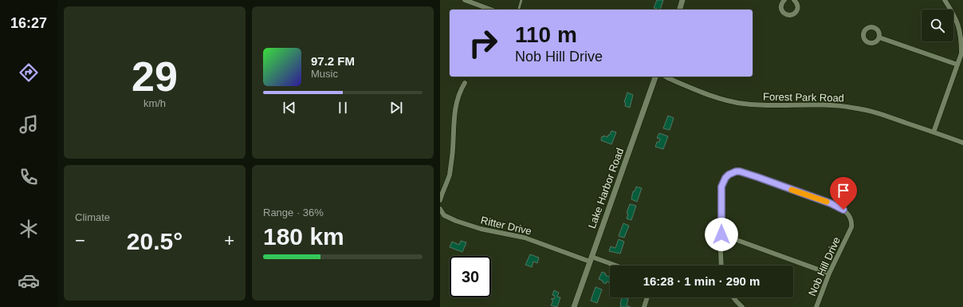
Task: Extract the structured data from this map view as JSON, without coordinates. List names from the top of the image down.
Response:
{
  "streets": {
    "street": [
      "Forest Park Road",
      "Lake Harbor Road",
      "Ritter Drive",
      "Nob Hill Drive"
    ]
  },
  "crossings": [
    ["Lake Harbor Road", "Ritter Drive"]
  ],
  "page": {
    "tabs": "16:27",
    "tile": [
      ["29", "km/h"],
      "Climate",
      ["Range · 36%", "180 km"]
    ],
    "turn": ["110 m", "Nob Hill Drive"],
    "song": ["97.2 FM", "Music"],
    "heat": ["−", "20.5°", "+"],
    "limit": "30",
    "trip": "16:28 · 1 min · 290 m"
  }
}
